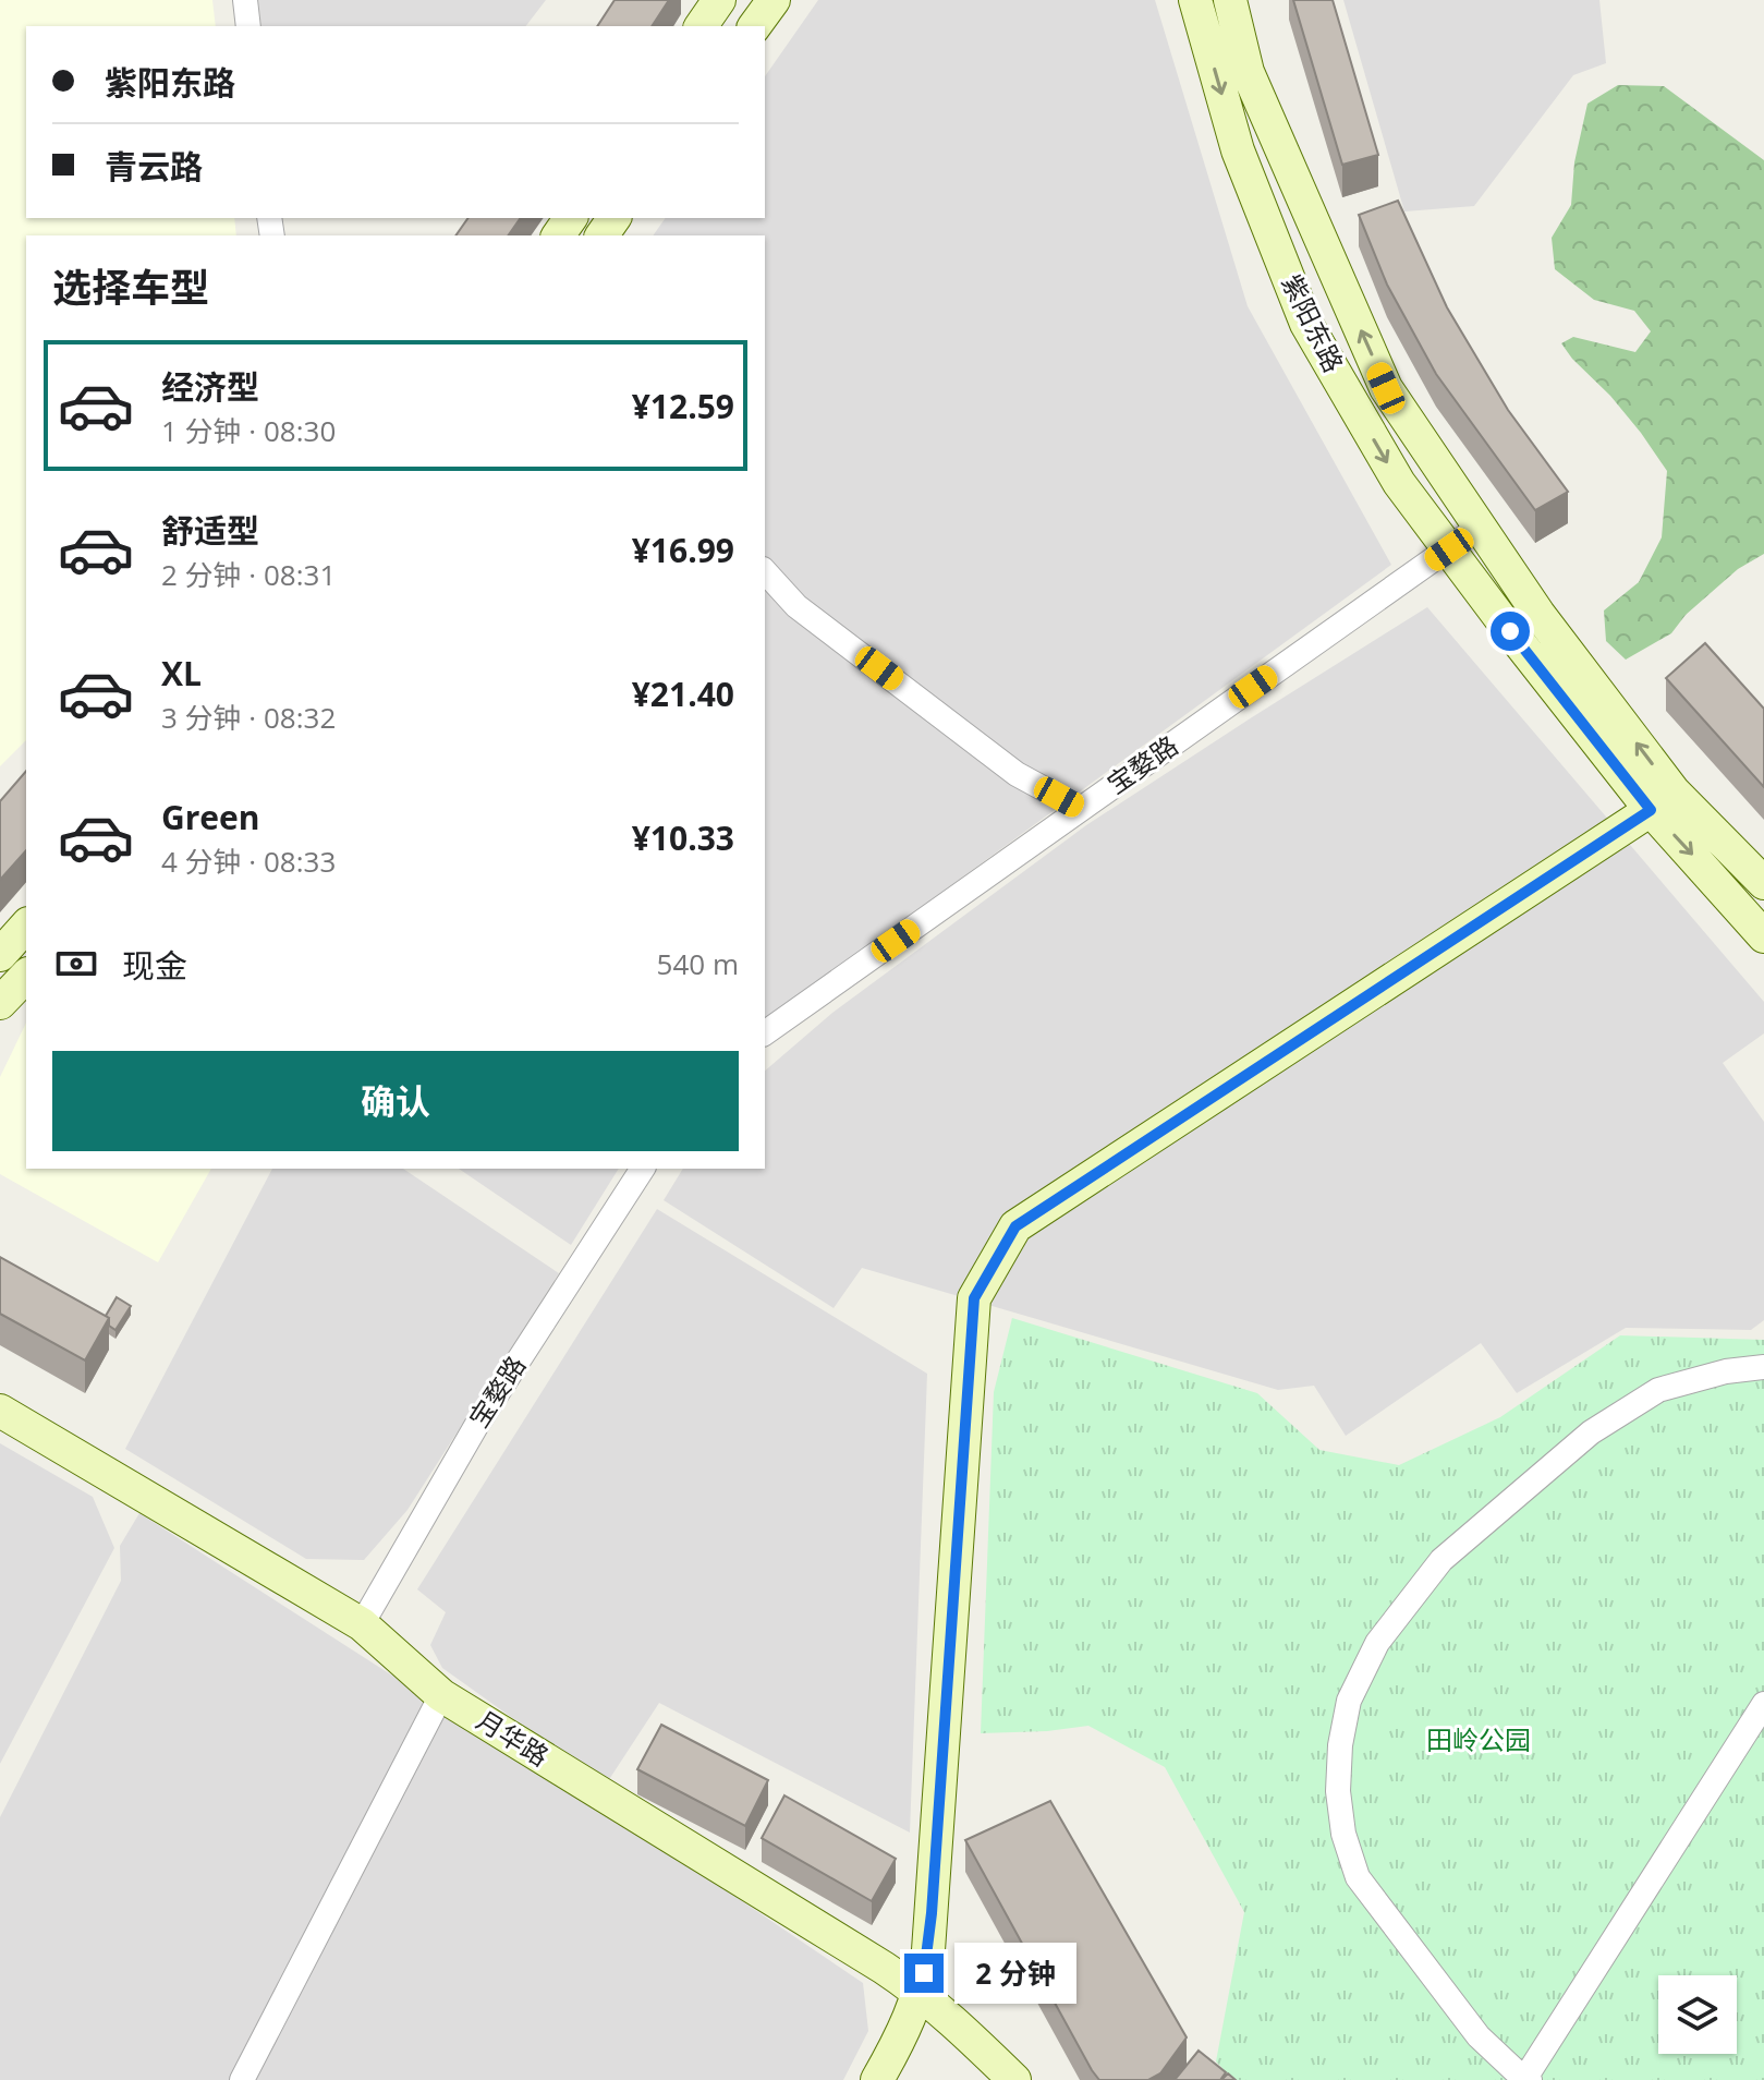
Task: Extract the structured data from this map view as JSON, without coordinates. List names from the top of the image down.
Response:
{
  "streets": {
    "street": ["紫阳东路", "宝婺路", "月华路"]
  },
  "crossings": [
    ["紫阳东路", "宝婺路"],
    ["宝婺路", "月华路"]
  ],
  "parks": ["田岭公园"],
  "page": {
    "banner": ["紫阳东路", "青云路"],
    "heading": "选择车型",
    "list": [
      {
        "name": "经济型",
        "note": "1 分钟 · 08:30",
        "value": "¥12.59"
      },
      {
        "name": "舒适型",
        "note": "2 分钟 · 08:31",
        "value": "¥16.99"
      },
      {
        "name": "XL",
        "note": "3 分钟 · 08:32",
        "value": "¥21.40"
      },
      {
        "name": "Green",
        "note": "4 分钟 · 08:33",
        "value": "¥10.33"
      }
    ],
    "pay": ["现金", "540 m"],
    "buttons": "确认",
    "bubble": "2 分钟"
  }
}
